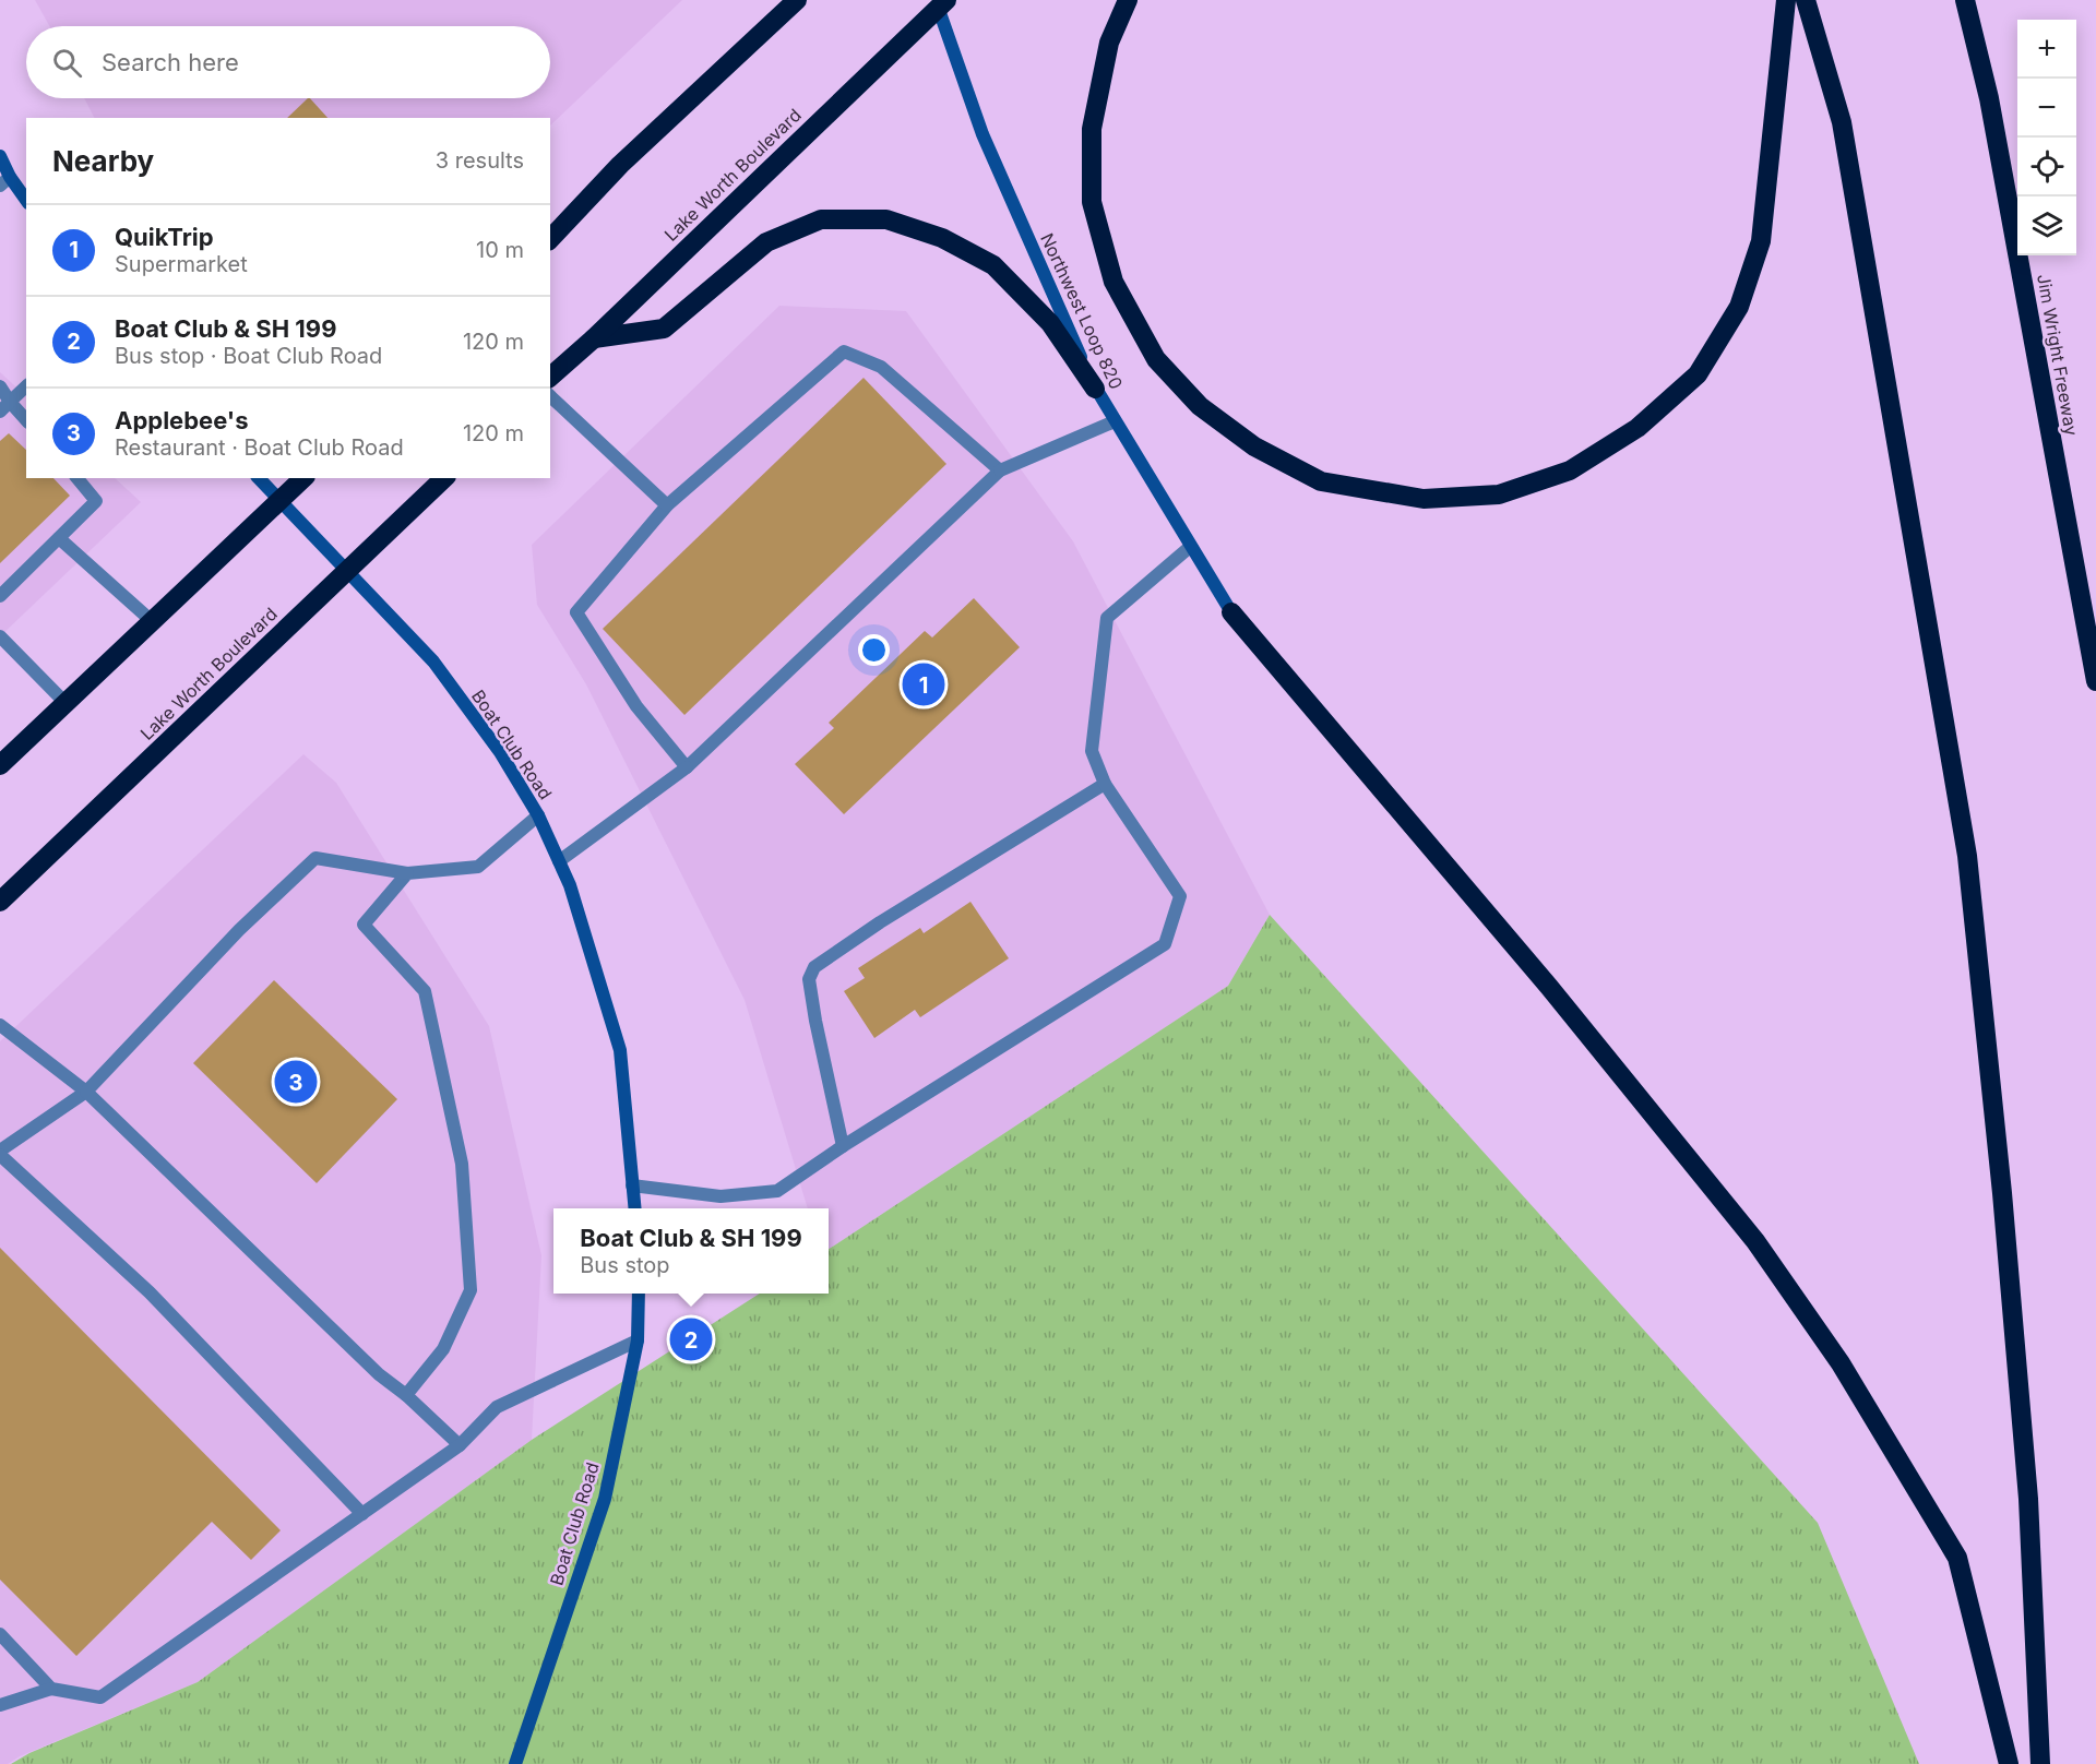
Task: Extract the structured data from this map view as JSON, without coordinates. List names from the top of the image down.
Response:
{
  "streets": {
    "highway": ["Lake Worth Boulevard", "Jim Wright Freeway"],
    "main road": ["Northwest Loop 820", "Boat Club Road"]
  },
  "crossings": [
    ["Lake Worth Boulevard", "Northwest Loop 820"],
    ["Lake Worth Boulevard", "Boat Club Road"]
  ],
  "page": {
    "map_buttons": ["+", "−"],
    "search": "Search here",
    "heading": ["Nearby", "3 results"],
    "list": [
      {
        "mark": "1",
        "name": "QuikTrip",
        "note": "Supermarket",
        "value": "10 m"
      },
      {
        "mark": "2",
        "name": "Boat Club & SH 199",
        "note": "Bus stop · Boat Club Road",
        "value": "120 m"
      },
      {
        "mark": "3",
        "name": "Applebee's",
        "note": "Restaurant · Boat Club Road",
        "value": "120 m"
      }
    ],
    "pins": ["1", "3", "2"],
    "popup": ["Boat Club & SH 199", "Bus stop"]
  }
}
